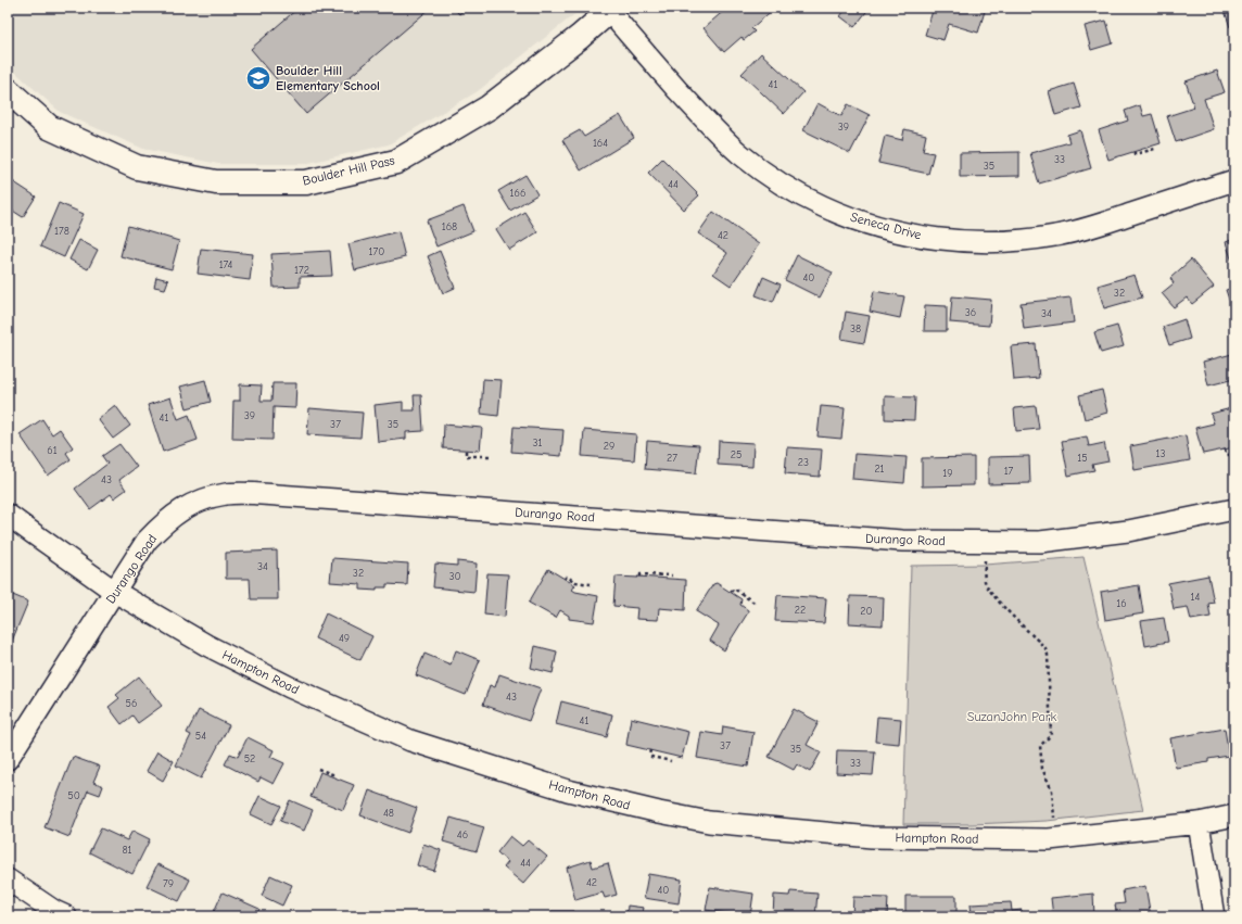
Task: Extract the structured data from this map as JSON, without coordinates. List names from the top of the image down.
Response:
{
  "streets": {
    "street": [
      "Boulder Hill Pass",
      "Seneca Drive",
      "Durango Road",
      "Hampton Road"
    ]
  },
  "crossings": [
    ["Boulder Hill Pass", "Seneca Drive"],
    ["Durango Road", "Hampton Road"]
  ],
  "parks": ["SuzanJohn Park"],
  "places": {
    "school or university": ["Boulder Hill Elementary School"]
  },
  "house_numbers": [
    "41",
    "39",
    "164",
    "33",
    "35",
    "44",
    "166",
    "168",
    "178",
    "42",
    "170",
    "174",
    "172",
    "40",
    "32",
    "36",
    "34",
    "38",
    "39",
    "41",
    "37",
    "35",
    "31",
    "29",
    "61",
    "13",
    "25",
    "27",
    "15",
    "23",
    "21",
    "17",
    "19",
    "43",
    "34",
    "32",
    "30",
    "14",
    "16",
    "22",
    "20",
    "49",
    "43",
    "56",
    "41",
    "54",
    "37",
    "35",
    "52",
    "33",
    "50",
    "48",
    "46",
    "81",
    "44",
    "42",
    "79",
    "40"
  ]
}
